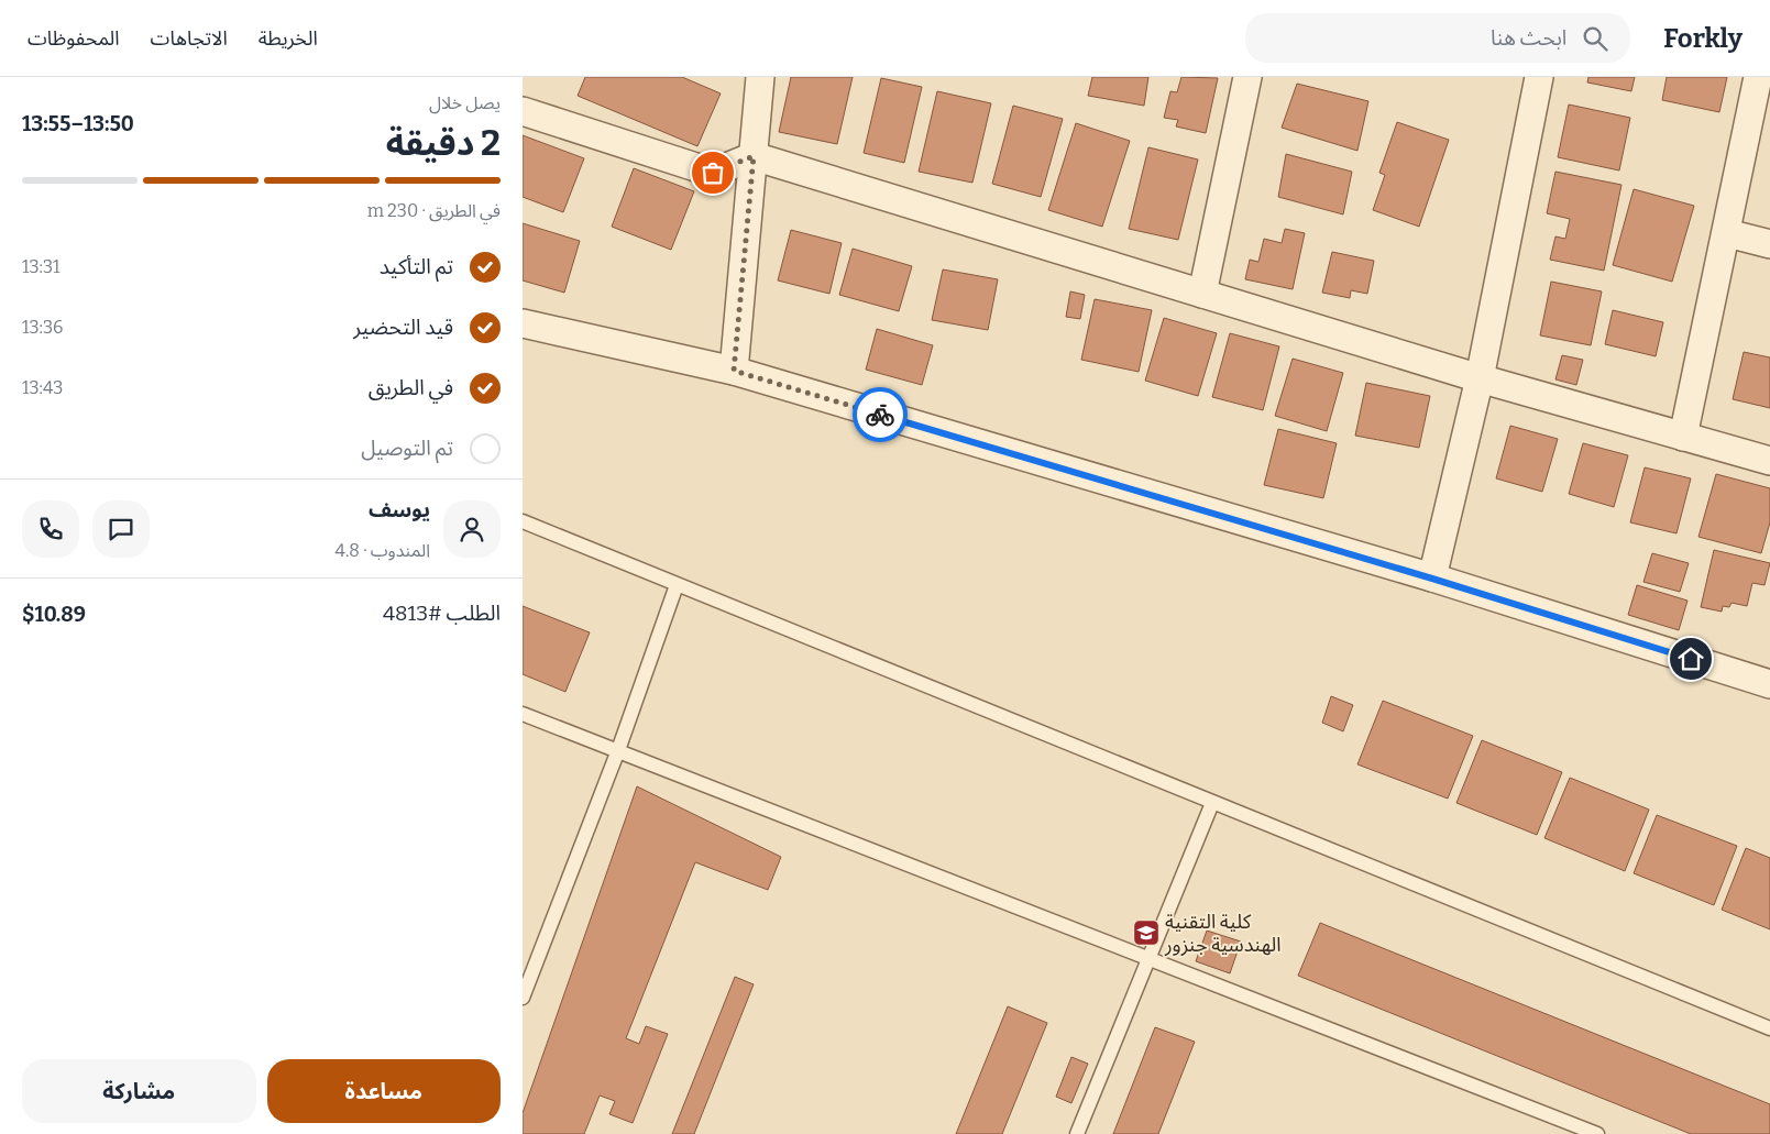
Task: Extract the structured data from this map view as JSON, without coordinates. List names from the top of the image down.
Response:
{
  "places": {
    "school or university": ["كلية التقنية الهندسية جنزور"]
  },
  "page": {
    "header": "Forkly",
    "search": "ابحث هنا",
    "nav": ["الخريطة", "الاتجاهات", "المحفوظات"],
    "heading": ["2 دقيقة", "يصل خلال", "13:50–13:55"],
    "panel": [
      "يوسف",
      "المندوب · 4.8",
      "الطلب #4813",
      "$10.89"
    ],
    "bar": "في الطريق · 230 m",
    "list": [
      ["تم التأكيد", "13:31"],
      ["قيد التحضير", "13:36"],
      ["في الطريق", "13:43"],
      "تم التوصيل"
    ],
    "buttons": ["مساعدة", "مشاركة"]
  }
}
